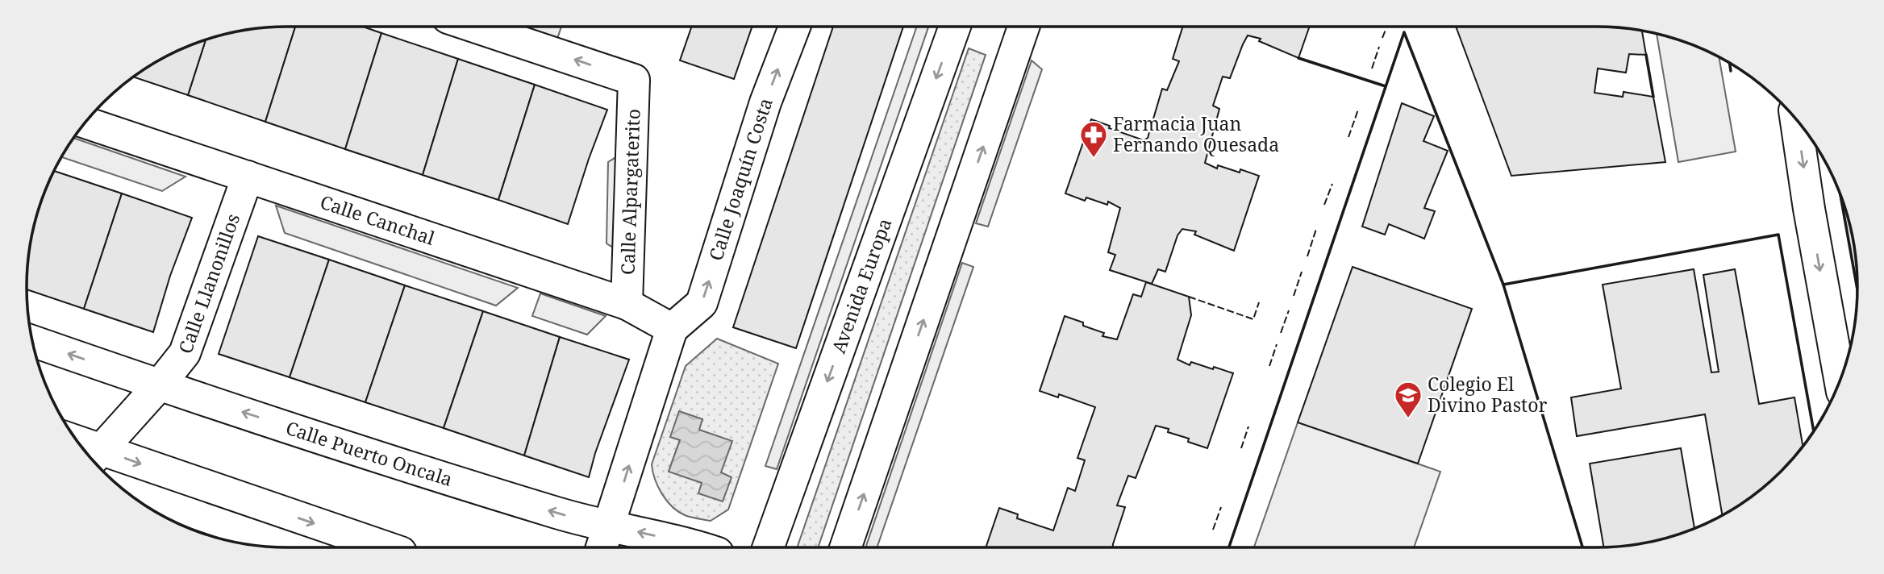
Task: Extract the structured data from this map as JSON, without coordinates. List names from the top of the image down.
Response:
{
  "streets": {
    "street": [
      "Calle Joaquín Costa",
      "Calle Alpargaterito",
      "Calle Canchal",
      "Calle Llanonillos",
      "Avenida Europa",
      "Calle Puerto Oncala"
    ]
  },
  "crossings": [
    ["Calle Joaquín Costa", "Calle Canchal"],
    ["Calle Alpargaterito", "Calle Canchal"],
    ["Calle Canchal", "Calle Llanonillos"],
    ["Calle Llanonillos", "Calle Puerto Oncala"]
  ],
  "one_way": ["Calle Alpargaterito"],
  "places": {
    "pharmacy": ["Farmacia Juan Fernando Quesada"],
    "school or university": ["Colegio El Divino Pastor"]
  }
}
